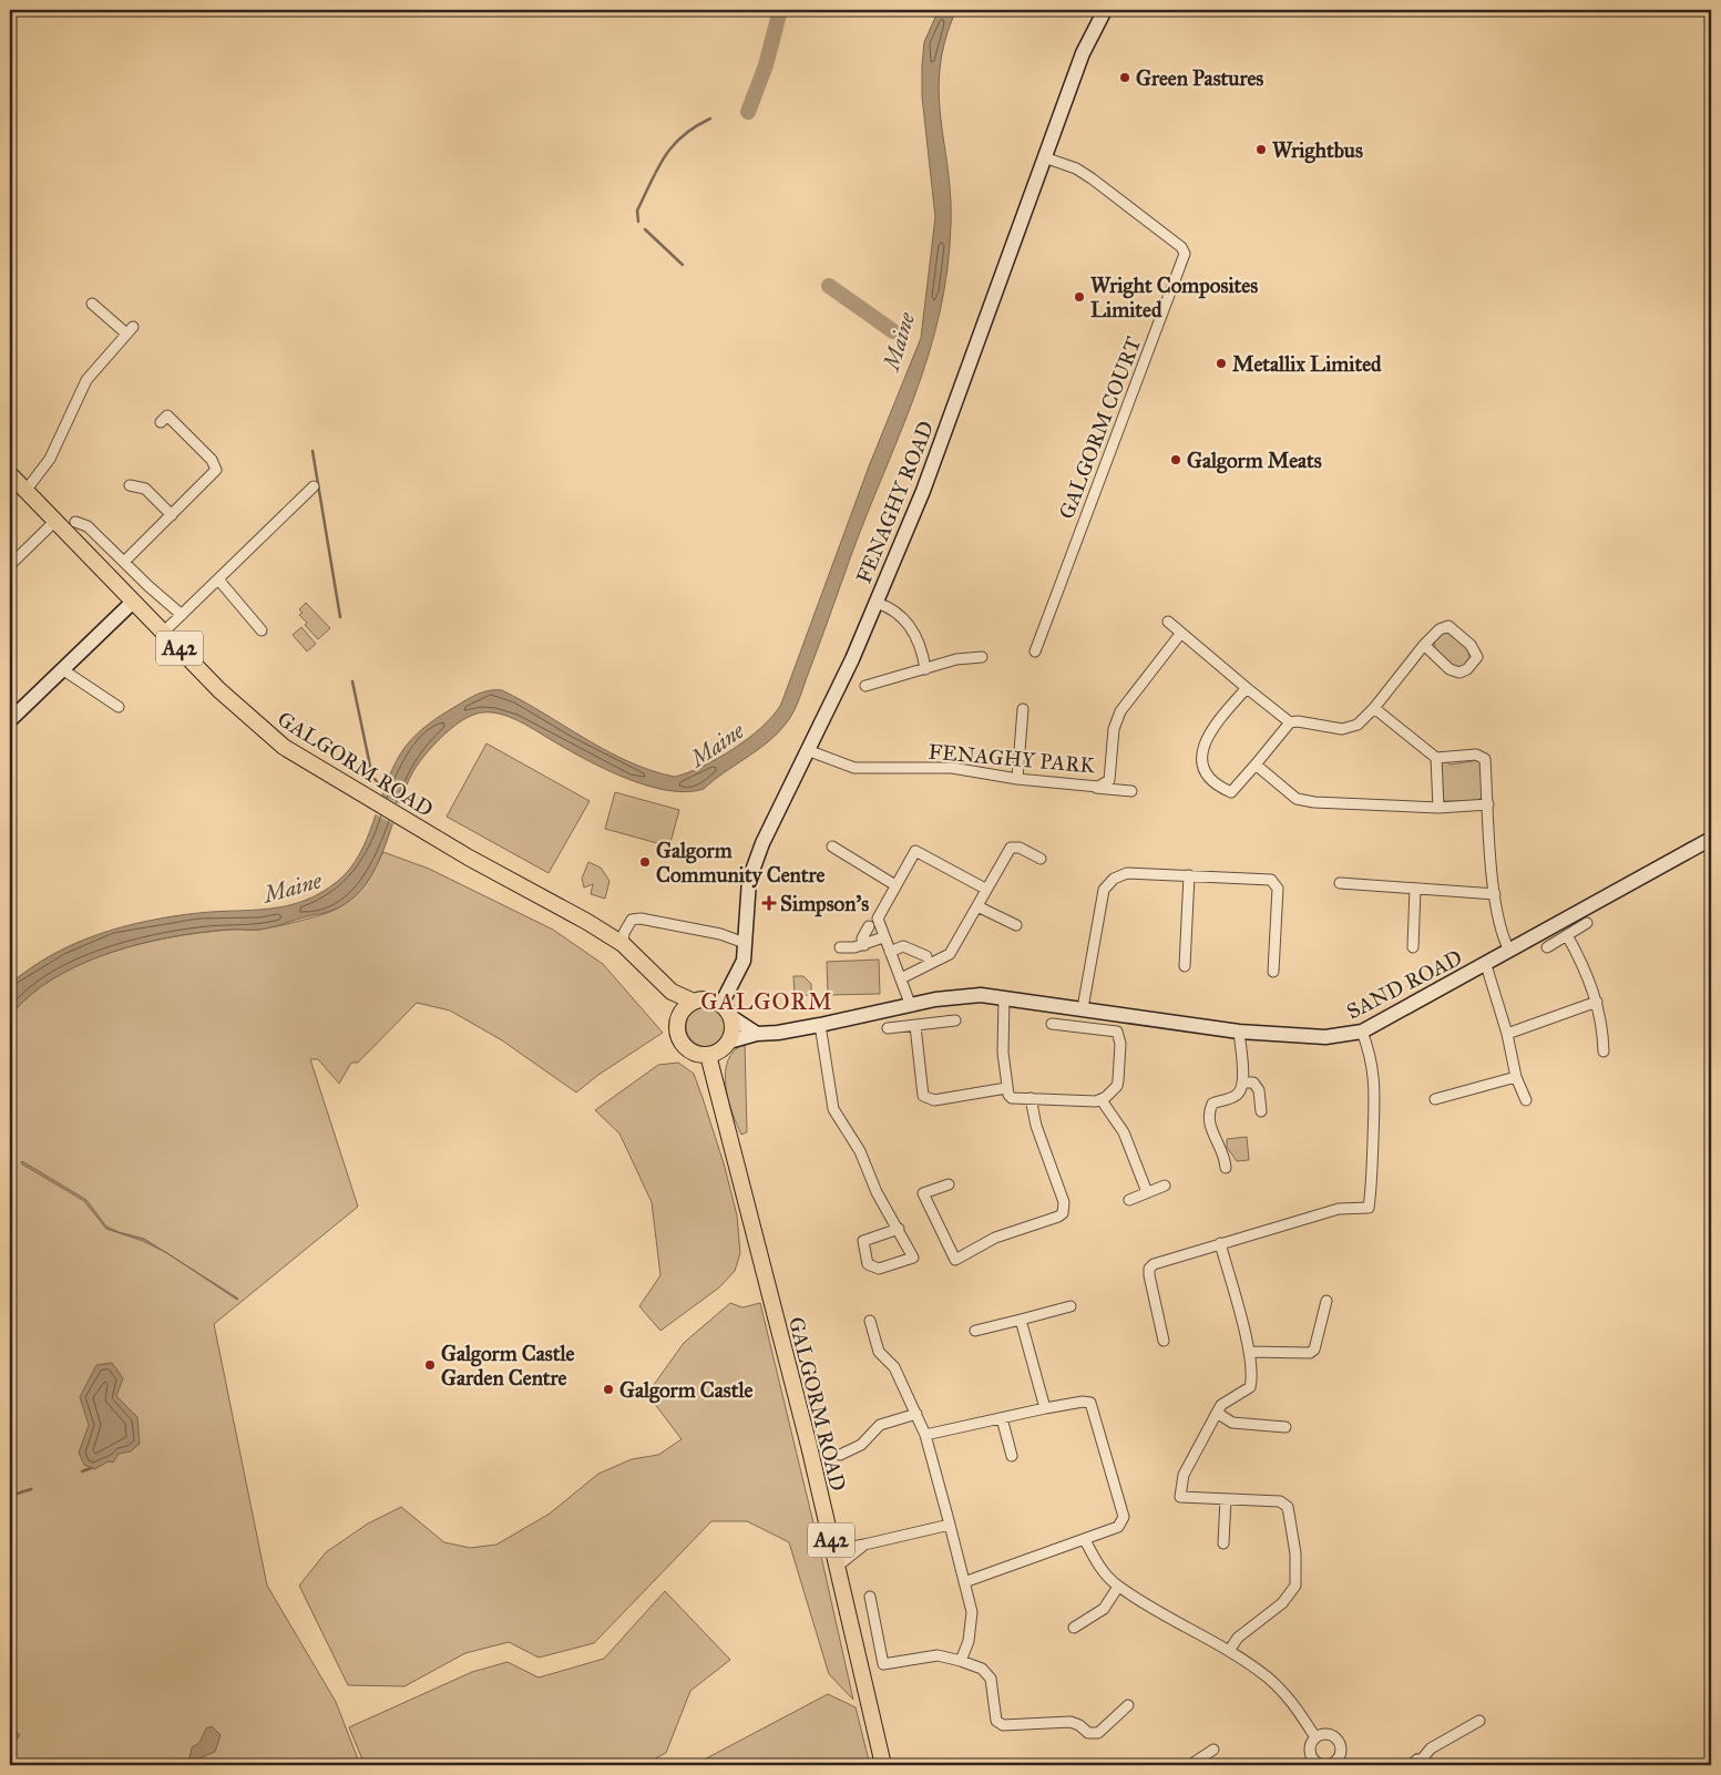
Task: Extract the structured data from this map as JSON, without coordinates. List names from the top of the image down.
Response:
{
  "streets": {
    "main road": ["A42", "GALGORM ROAD"],
    "street": [
      "GALGORM COURT",
      "FENAGHY ROAD",
      "FENAGHY PARK",
      "SAND ROAD"
    ]
  },
  "crossings": [
    ["GALGORM COURT", "FENAGHY ROAD"],
    ["FENAGHY ROAD", "A42"],
    ["FENAGHY ROAD", "FENAGHY PARK"],
    ["FENAGHY ROAD", "GALGORM ROAD"],
    ["FENAGHY ROAD", "SAND ROAD"],
    ["A42", "GALGORM ROAD"],
    ["A42", "SAND ROAD"],
    ["GALGORM ROAD", "SAND ROAD"]
  ],
  "districts": ["GALGORM"],
  "water": ["Maine"],
  "places": {
    "other": [
      "Green Pastures",
      "Wrightbus",
      "Wright Composites Limited",
      "Metallix Limited",
      "Galgorm Meats",
      "Galgorm Community Centre",
      "Galgorm Castle Garden Centre",
      "Galgorm Castle"
    ],
    "health": ["Simpson's"]
  }
}
